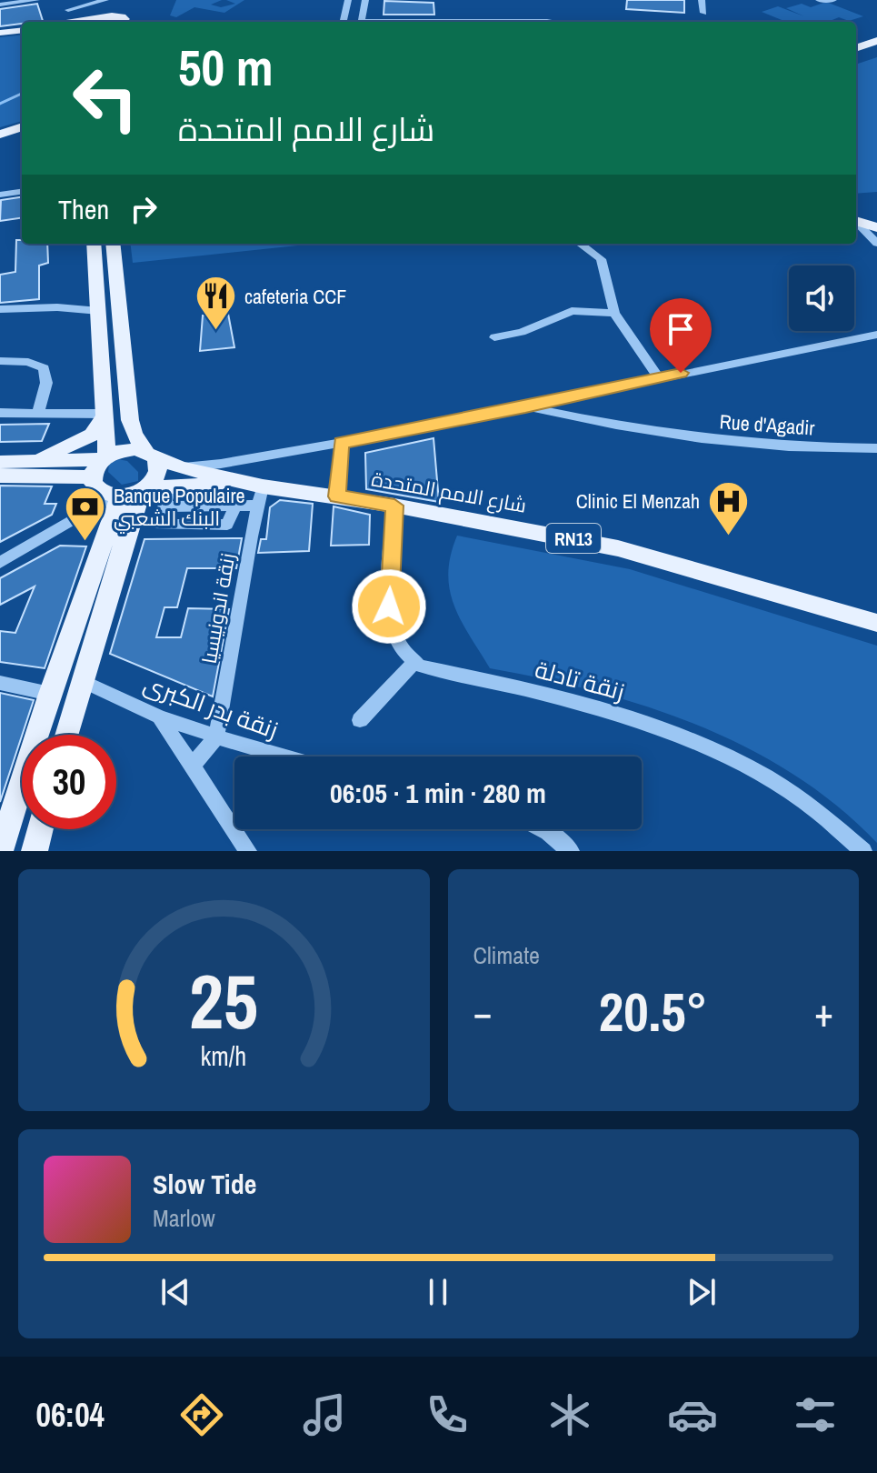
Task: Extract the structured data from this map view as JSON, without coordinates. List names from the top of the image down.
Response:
{
  "streets": {
    "main road": ["شارع الامم المتحدة", "RN13"],
    "street": [
      "Rue d'Agadir",
      "زنقة اندونيسيا",
      "زنقة تادلة",
      "زنقة بدر الكبرى"
    ]
  },
  "crossings": [
    ["شارع الامم المتحدة", "RN13"],
    ["شارع الامم المتحدة", "زنقة اندونيسيا"],
    ["RN13", "زنقة اندونيسيا"],
    ["زنقة اندونيسيا", "زنقة بدر الكبرى"]
  ],
  "places": {
    "restaurant": ["cafeteria CCF"],
    "hospital": ["Clinic El Menzah"],
    "bank": ["Banque Populaire البنك الشعبي"]
  },
  "page": {
    "turn": ["50 m", "شارع الامم المتحدة"],
    "then": "Then",
    "limit": "30",
    "trip": "06:05 · 1 min · 280 m",
    "tile": "Climate",
    "heat": ["−", "20.5°", "+"],
    "song": ["Slow Tide", "Marlow"],
    "tabs": "06:04",
    "gauge": ["25", "km/h"]
  }
}
